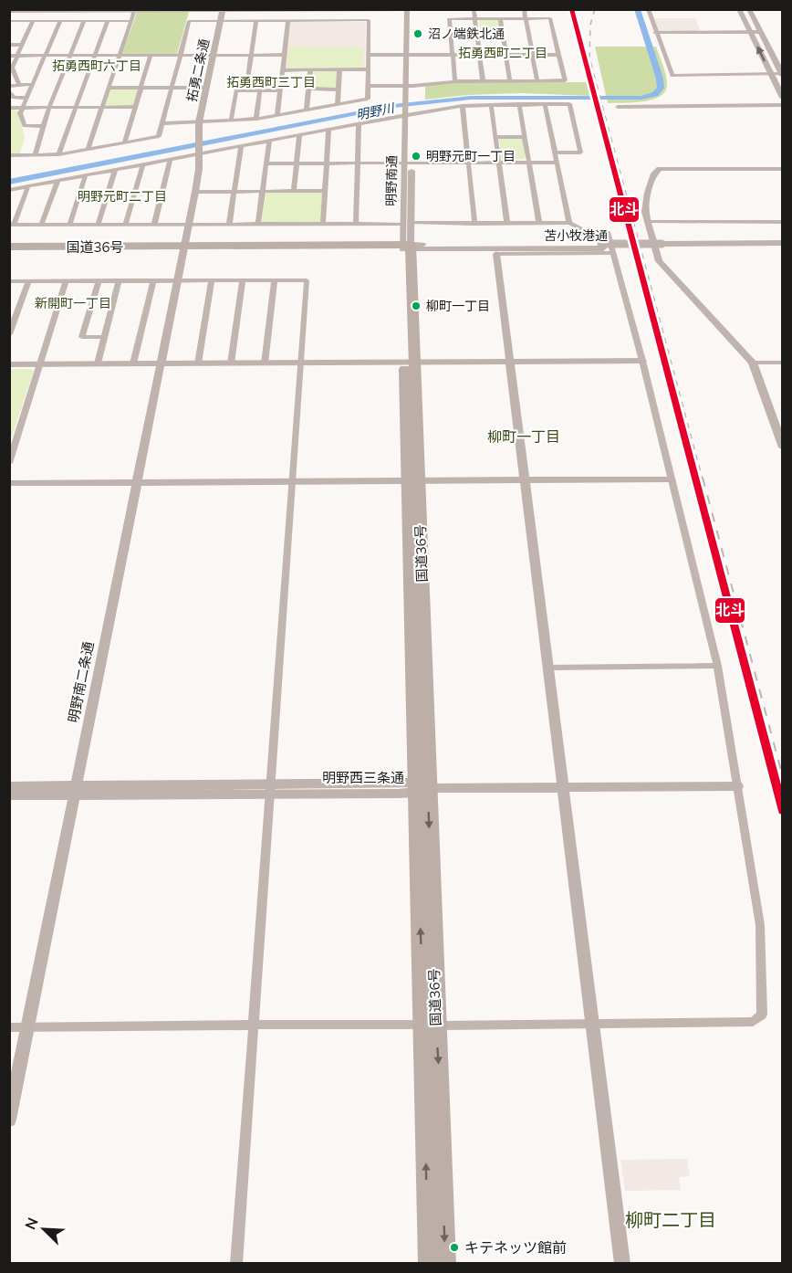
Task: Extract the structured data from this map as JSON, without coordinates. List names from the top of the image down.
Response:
{
  "streets": {
    "highway": ["国道36号"],
    "street": [
      "拓勇二条通",
      "明野南通",
      "苫小牧港通",
      "明野南二条通",
      "明野西三条通"
    ]
  },
  "crossings": [
    ["明野南通", "苫小牧港通"],
    ["明野南通", "国道36号"],
    ["苫小牧港通", "国道36号"],
    ["国道36号", "明野南二条通"],
    ["国道36号", "明野西三条通"],
    ["明野南二条通", "明野西三条通"]
  ],
  "districts": [
    "拓勇西町二丁目",
    "拓勇西町六丁目",
    "拓勇西町三丁目",
    "明野元町二丁目",
    "新開町一丁目",
    "柳町一丁目",
    "柳町二丁目"
  ],
  "water": ["明野川"],
  "places": [
    "沼ノ端鉄北通",
    "明野元町一丁目",
    "柳町一丁目",
    "キテネッツ館前"
  ],
  "lines": ["transit line 北斗"],
  "north": "top left"
}
